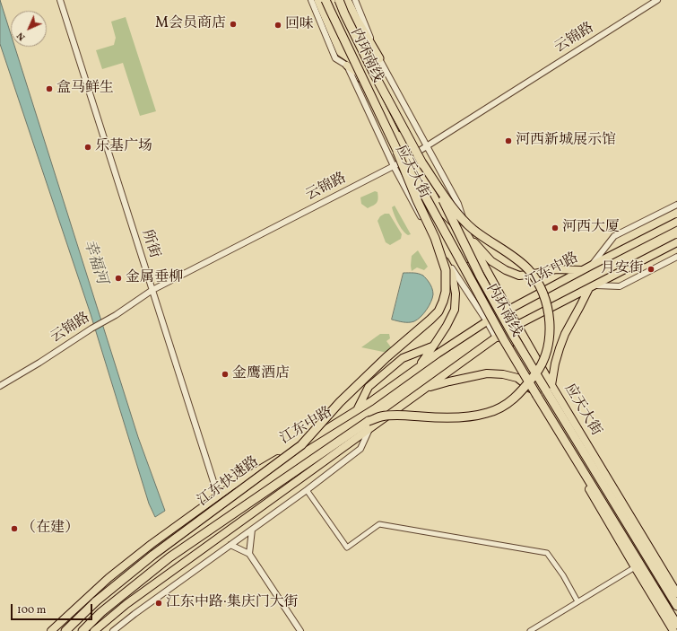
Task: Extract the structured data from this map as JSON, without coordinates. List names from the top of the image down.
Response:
{
  "streets": {
    "highway": ["内环南线", "江东快速路"],
    "main road": ["应天大街", "江东中路"],
    "street": ["云锦路", "所街"]
  },
  "crossings": [
    ["云锦路", "应天大街"],
    ["云锦路", "所街"],
    ["内环南线", "江东快速路"],
    ["应天大街", "江东中路"],
    ["所街", "江东中路"]
  ],
  "water": ["幸福河"],
  "places": [
    "M会员商店",
    "回味",
    "盒马鲜生",
    "河西新城展示馆",
    "乐基广场",
    "河西大厦",
    "月安街",
    "金属垂柳",
    "金鹰酒店",
    "（在建）",
    "江东中路·集庆门大街"
  ],
  "scale_bar": "100 m",
  "north": "bottom left"
}
